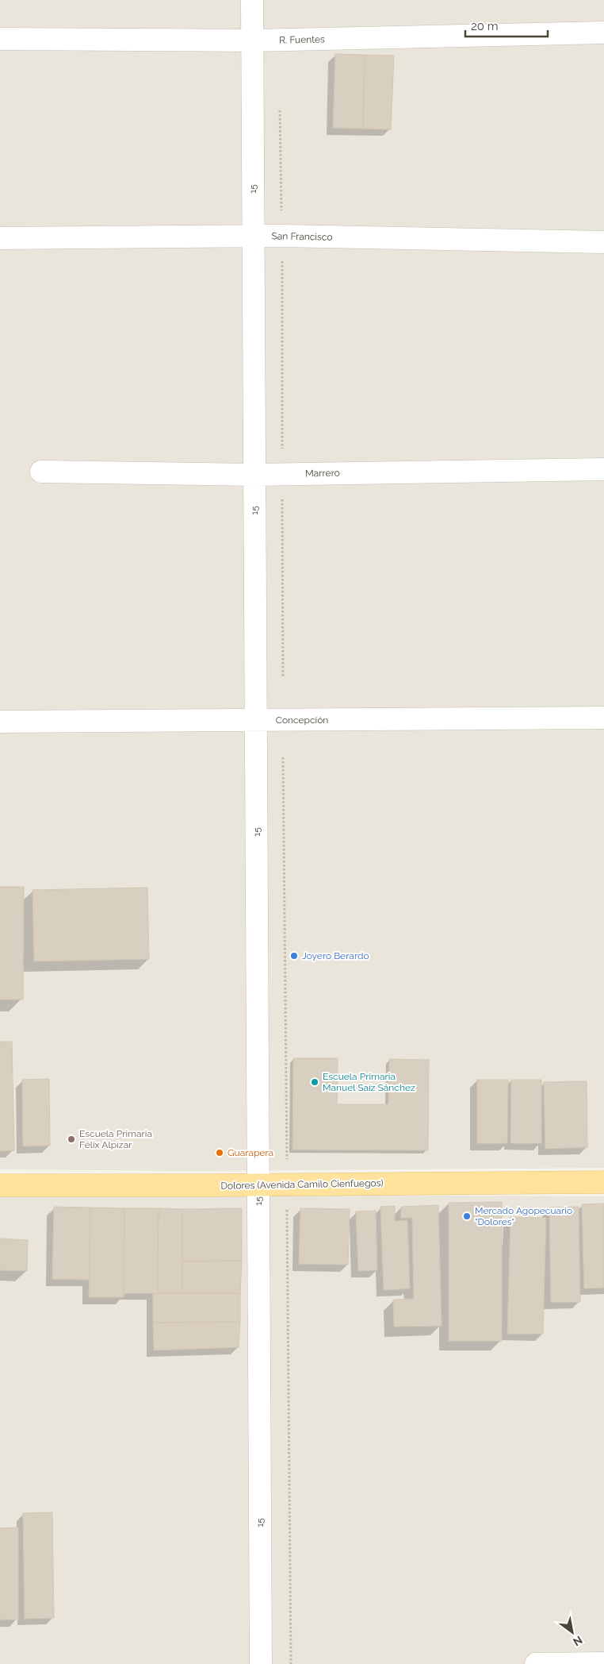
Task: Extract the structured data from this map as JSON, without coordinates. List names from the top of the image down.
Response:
{
  "streets": {
    "main road": ["Dolores (Avenida Camilo Cienfuegos)"],
    "street": [
      "R. Fuentes",
      "15",
      "San Francisco",
      "Marrero",
      "Concepción"
    ]
  },
  "crossings": [
    ["R. Fuentes", "15"],
    ["15", "San Francisco"],
    ["15", "Marrero"],
    ["15", "Concepción"],
    ["15", "Dolores (Avenida Camilo Cienfuegos)"]
  ],
  "places": [
    "Joyero Berardo",
    "Escuela Primaria Manuel Saíz Sánchez",
    "Escuela Primaria Félix Alpízar",
    "Guarapera",
    "Mercado Agopecuario \"Dolores\""
  ],
  "scale_bar": "20 m",
  "north": "bottom right"
}
